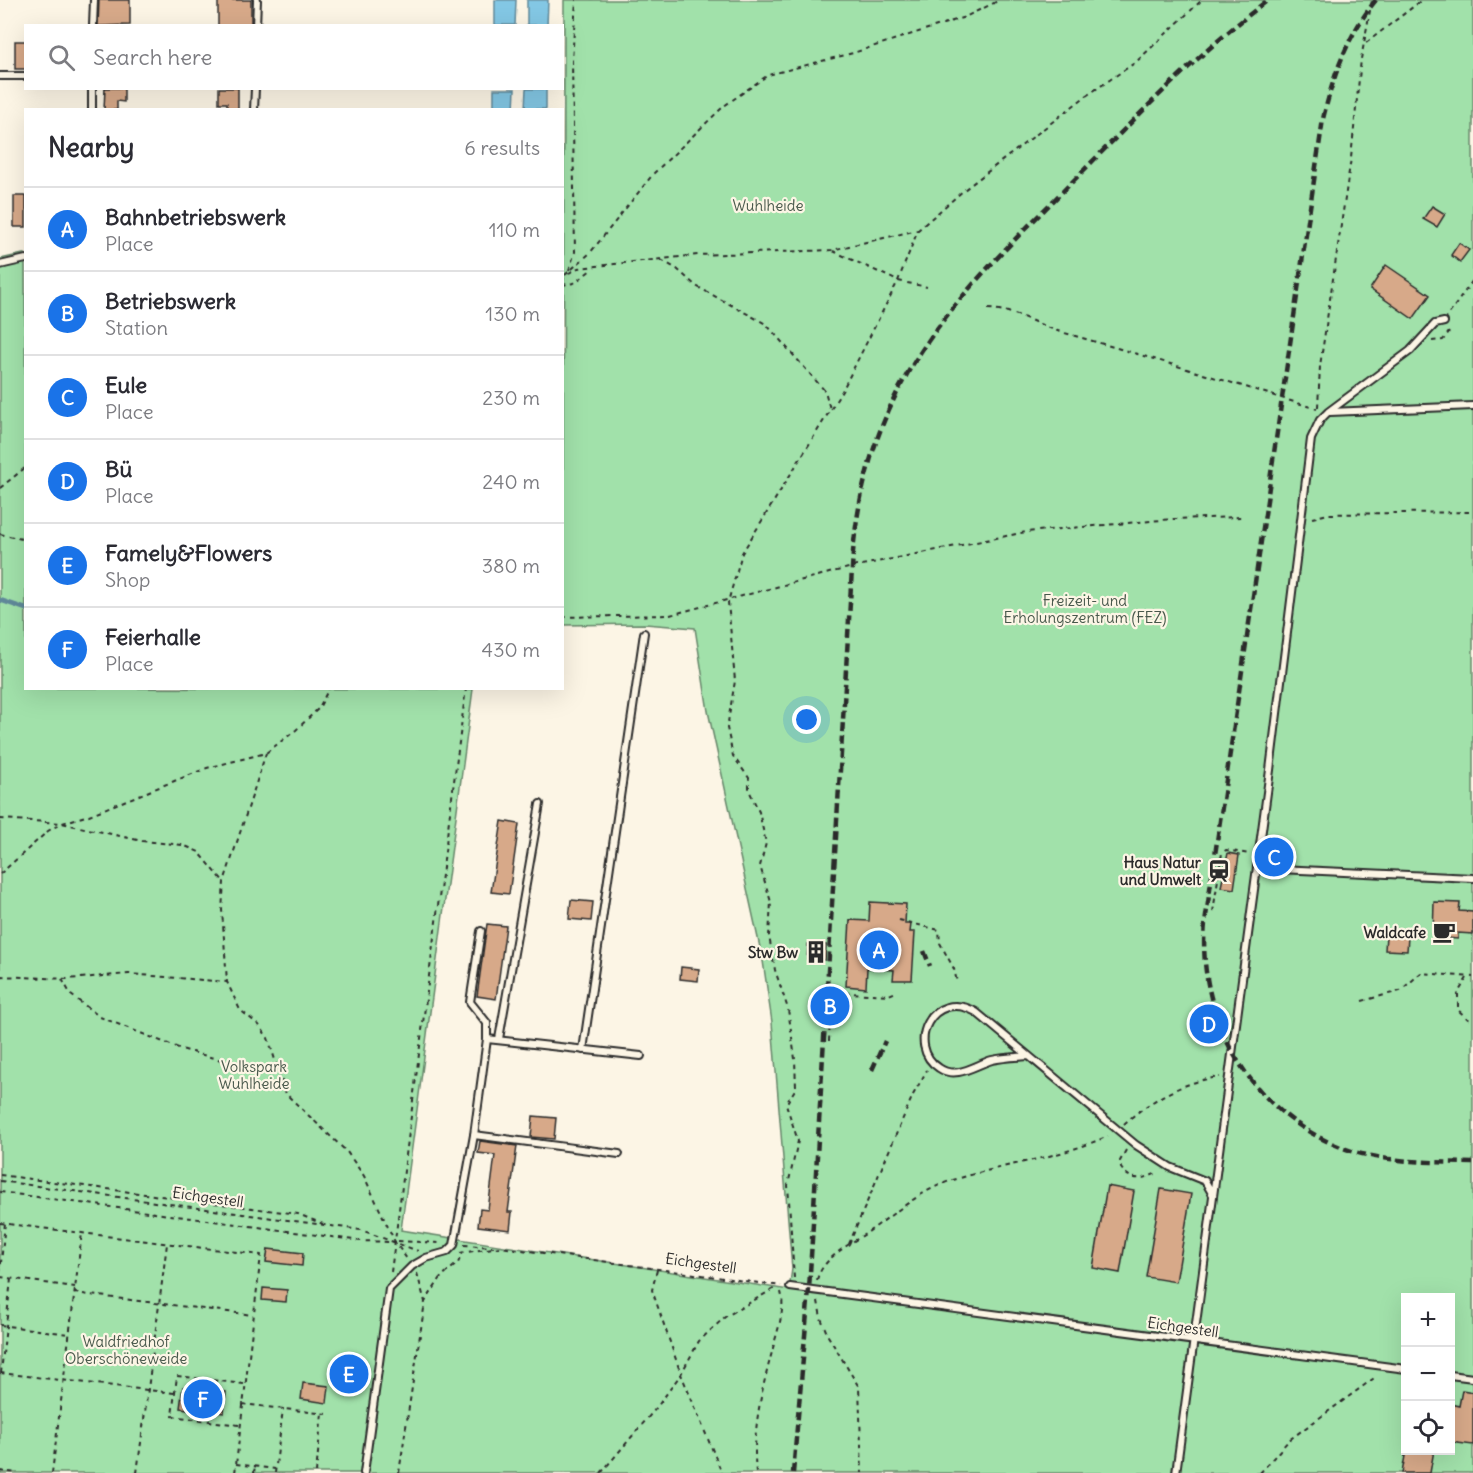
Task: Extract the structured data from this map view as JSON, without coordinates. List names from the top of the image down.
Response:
{
  "streets": {
    "lane": ["Eichgestell"]
  },
  "parks": [
    "Wuhlheide",
    "Freizeit- und Erholungszentrum (FEZ)",
    "Volkspark Wuhlheide",
    "Waldfriedhof Oberschöneweide"
  ],
  "places": {
    "station": ["Haus Natur und Umwelt"],
    "cafe": ["Waldcafe"],
    "building": ["Stw Bw"]
  },
  "page": {
    "search": "Search here",
    "heading": ["Nearby", "6 results"],
    "list": [
      {
        "mark": "A",
        "name": "Bahnbetriebswerk",
        "note": "Place",
        "value": "110 m"
      },
      {
        "mark": "B",
        "name": "Betriebswerk",
        "note": "Station",
        "value": "130 m"
      },
      {
        "mark": "C",
        "name": "Eule",
        "note": "Place",
        "value": "230 m"
      },
      {
        "mark": "D",
        "name": "Bü",
        "note": "Place",
        "value": "240 m"
      },
      {
        "mark": "E",
        "name": "Famely&Flowers",
        "note": "Shop",
        "value": "380 m"
      },
      {
        "mark": "F",
        "name": "Feierhalle",
        "note": "Place",
        "value": "430 m"
      }
    ],
    "pins": [
      "C",
      "A",
      "B",
      "D",
      "E",
      "F"
    ],
    "map_buttons": ["+", "−"]
  }
}
